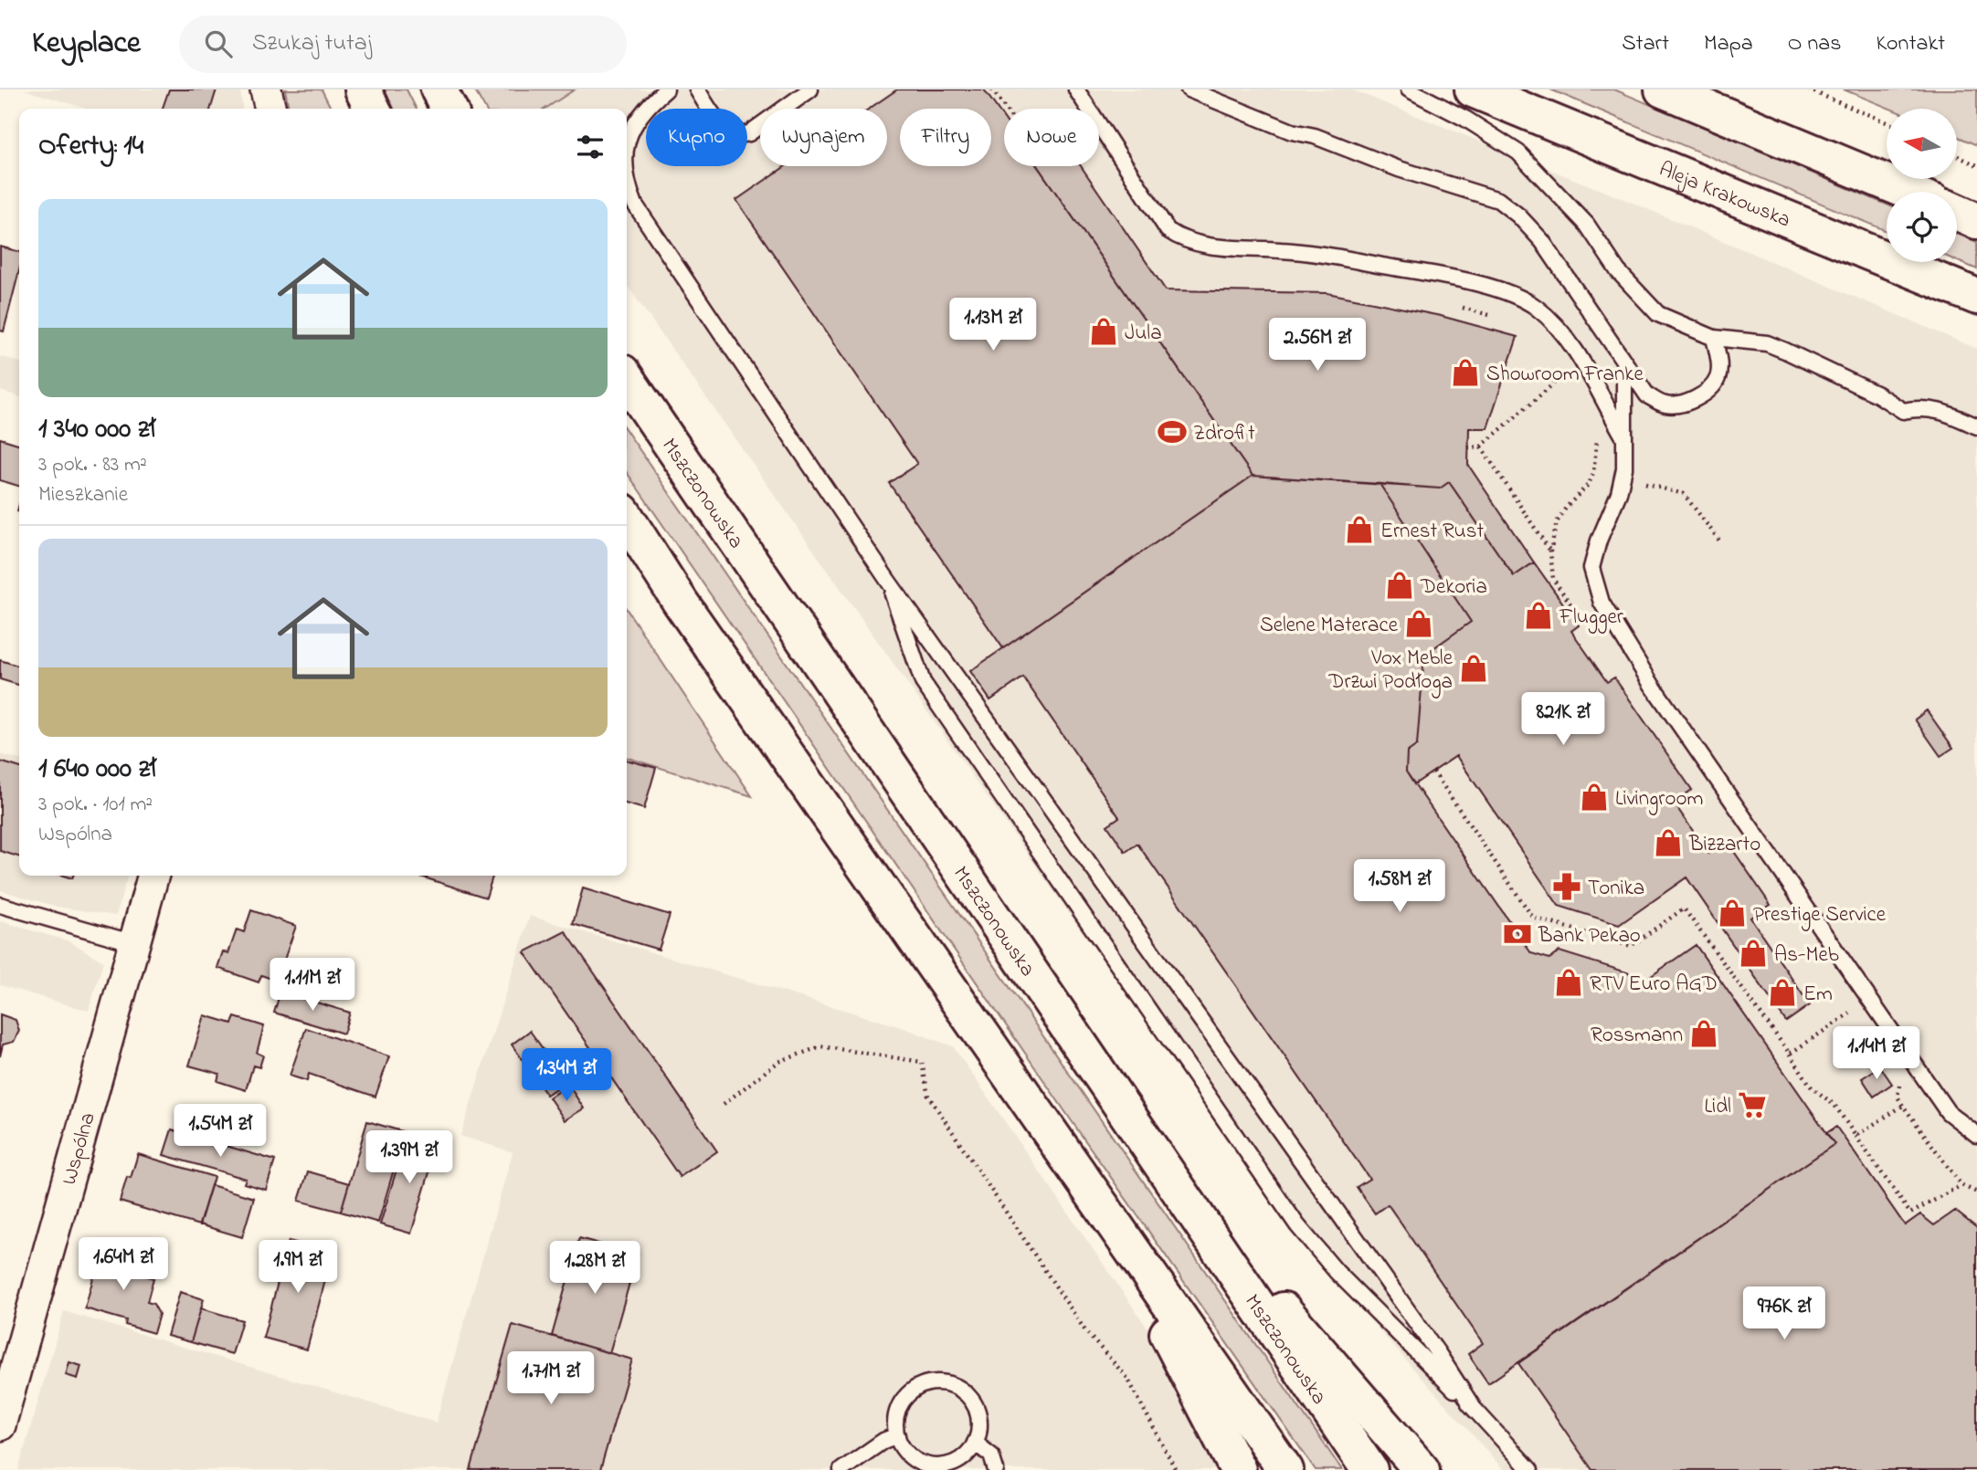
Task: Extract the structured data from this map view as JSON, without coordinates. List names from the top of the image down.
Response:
{
  "streets": {
    "main road": ["Aleja Krakowska", "Mszczonowska"],
    "street": ["Wspólna"]
  },
  "places": {
    "shop": [
      "Jula",
      "Showroom Franke",
      "Ernest Rust",
      "Dekoria",
      "Flugger",
      "Selene Materace",
      "Vox Meble Drzwi Podłoga",
      "Livingroom",
      "Bizzarto",
      "Prestige Service",
      "As-Meb",
      "RTV Euro AGD",
      "Em",
      "Rossmann"
    ],
    "sports": ["Zdrofit"],
    "pharmacy": ["Tonika"],
    "bank": ["Bank Pekao"],
    "supermarket": ["Lidl"]
  },
  "north": "left",
  "page": {
    "header": "Keyplace",
    "search": "Szukaj tutaj",
    "nav": [
      "Start",
      "Mapa",
      "O nas",
      "Kontakt"
    ],
    "chip": [
      "Kupno",
      "Wynajem",
      "Filtry",
      "Nowe"
    ],
    "heading": "Oferty: 14",
    "list": [
      {
        "name": "1 340 000 zł",
        "note": "3 pok. · 83 m² · Mieszkanie"
      },
      {
        "name": "1 640 000 zł",
        "note": "3 pok. · 101 m² · Wspólna"
      }
    ],
    "price": [
      "1.13M zł",
      "2.56M zł",
      "821K zł",
      "1.58M zł",
      "1.11M zł",
      "1.14M zł",
      "1.34M zł",
      "1.54M zł",
      "1.39M zł",
      "1.64M zł",
      "1.9M zł",
      "1.28M zł",
      "976K zł",
      "1.71M zł"
    ]
  }
}
